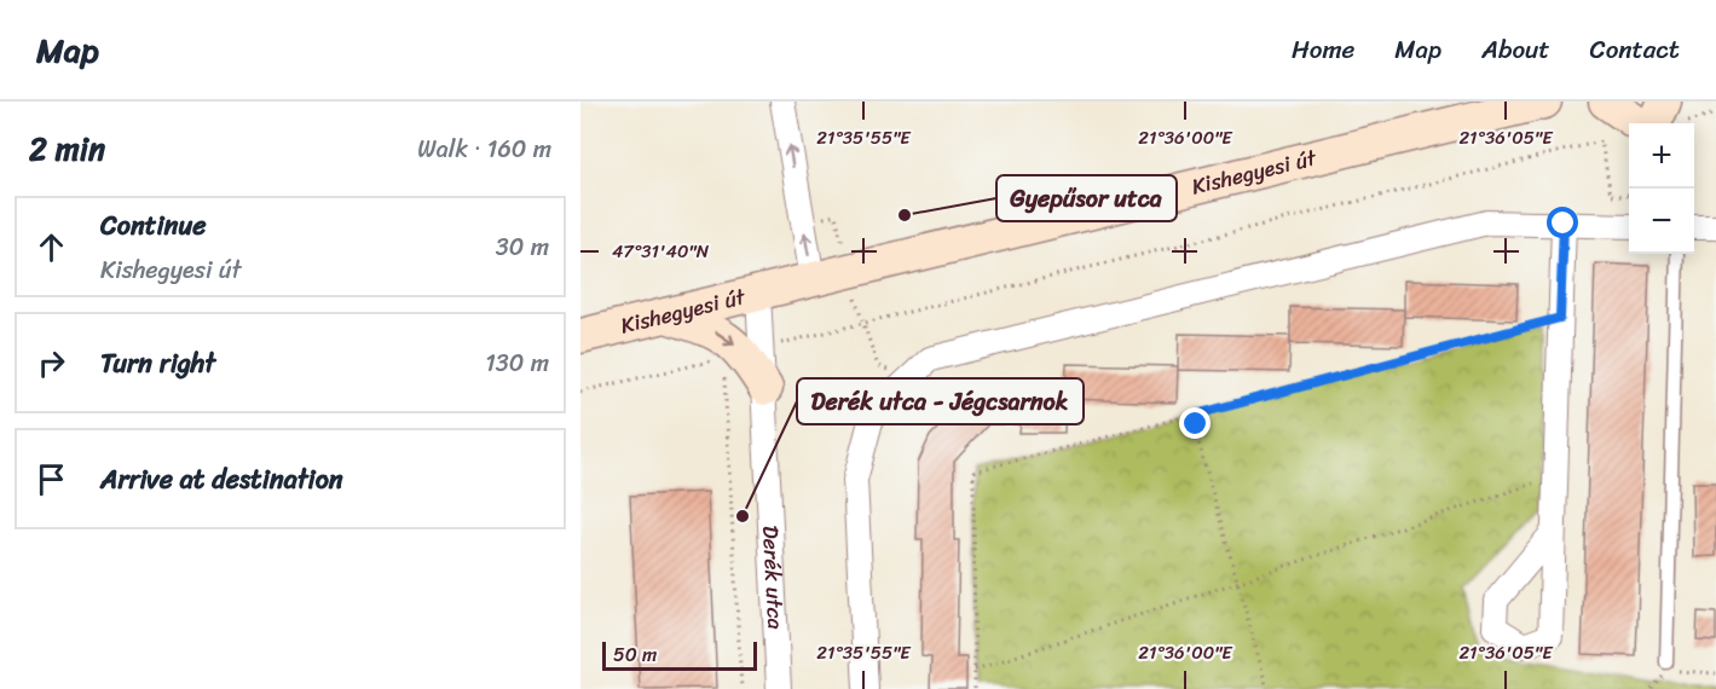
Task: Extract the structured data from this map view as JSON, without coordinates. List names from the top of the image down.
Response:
{
  "streets": {
    "street": ["Kishegyesi út", "Derék utca"]
  },
  "crossings": [
    ["Kishegyesi út", "Derék utca"]
  ],
  "places": ["Gyepűsor utca", "Derék utca - Jégcsarnok"],
  "scale_bar": "50 m",
  "page": {
    "header": "Map",
    "nav": [
      "Home",
      "Map",
      "About",
      "Contact"
    ],
    "heading": ["2 min", "Walk · 160 m"],
    "map_buttons": ["+", "−"],
    "list": [
      ["Continue", "Kishegyesi út", "30 m"],
      ["Turn right", "130 m"],
      "Arrive at destination"
    ],
    "scale": "50 m"
  },
  "coordinates": [
    "21°35'55\"E",
    "21°36'00\"E",
    "21°36'05\"E",
    "47°31'40\"N"
  ]
}
